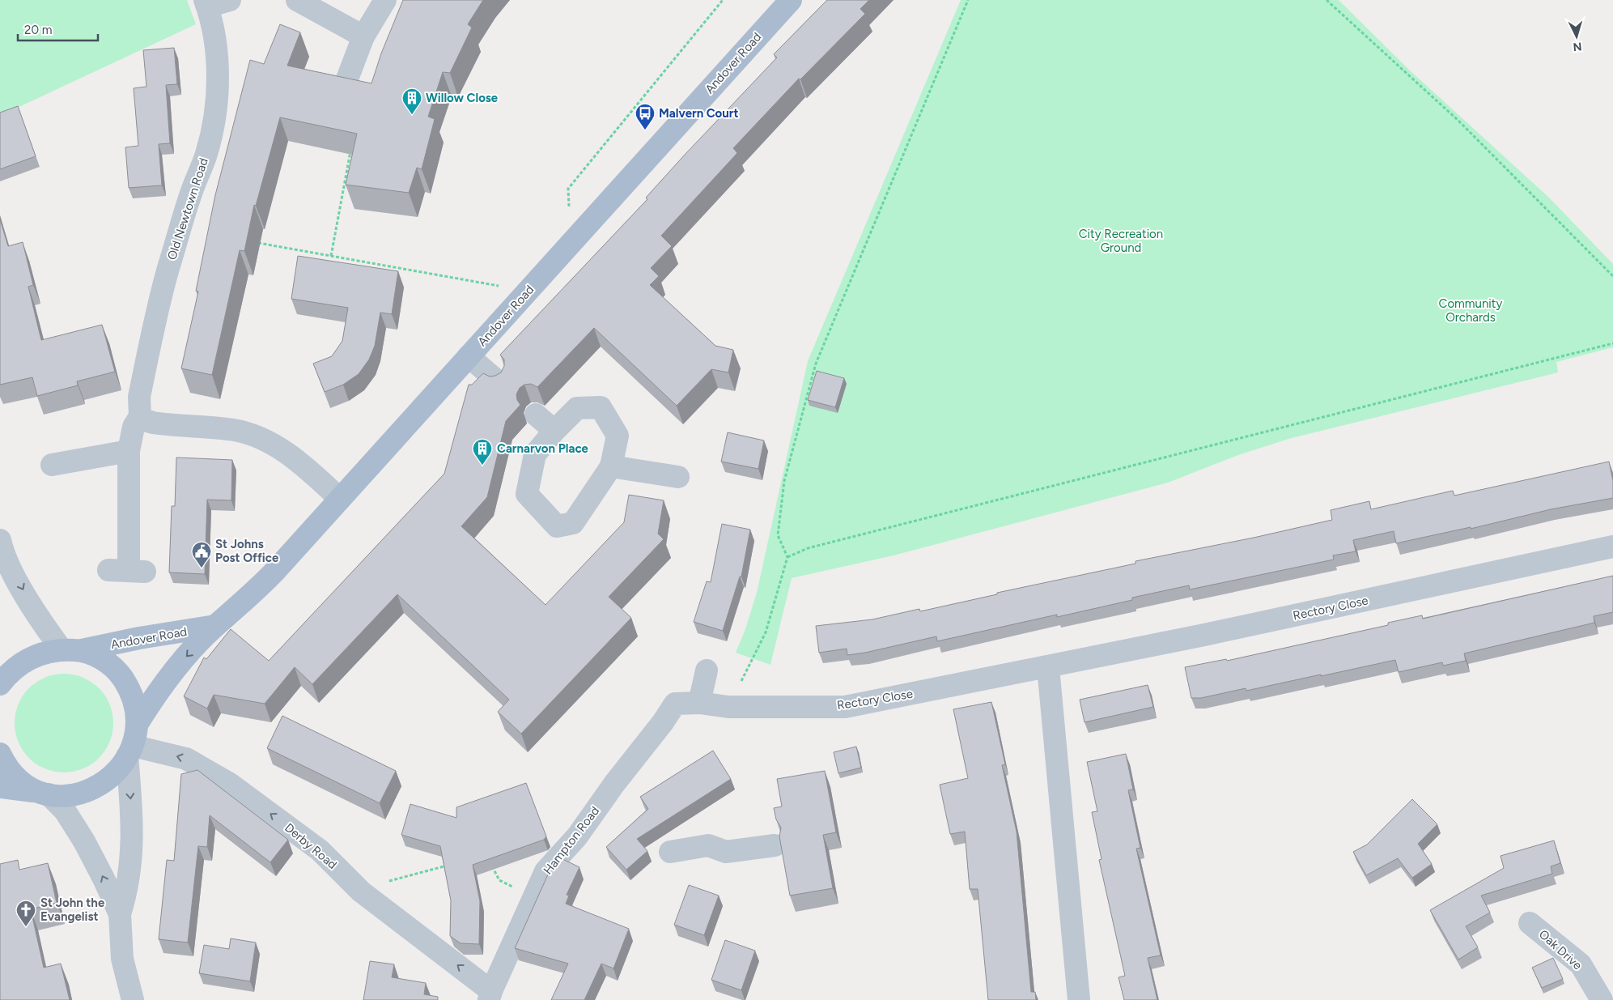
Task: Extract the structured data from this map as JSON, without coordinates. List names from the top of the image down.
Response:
{
  "streets": {
    "main road": ["Andover Road"],
    "street": [
      "Old Newtown Road",
      "Rectory Close",
      "Hampton Road",
      "Derby Road",
      "Oak Drive"
    ]
  },
  "crossings": [
    ["Andover Road", "Derby Road"],
    ["Rectory Close", "Hampton Road"],
    ["Hampton Road", "Derby Road"]
  ],
  "one_way": ["Derby Road"],
  "parks": ["City Recreation Ground", "Community Orchards"],
  "places": {
    "building": ["Willow Close", "Carnarvon Place"],
    "bus stop": ["Malvern Court"],
    "public building": ["St Johns Post Office"],
    "church": ["St John the Evangelist"]
  },
  "scale_bar": "20 m",
  "north": "bottom"
}
